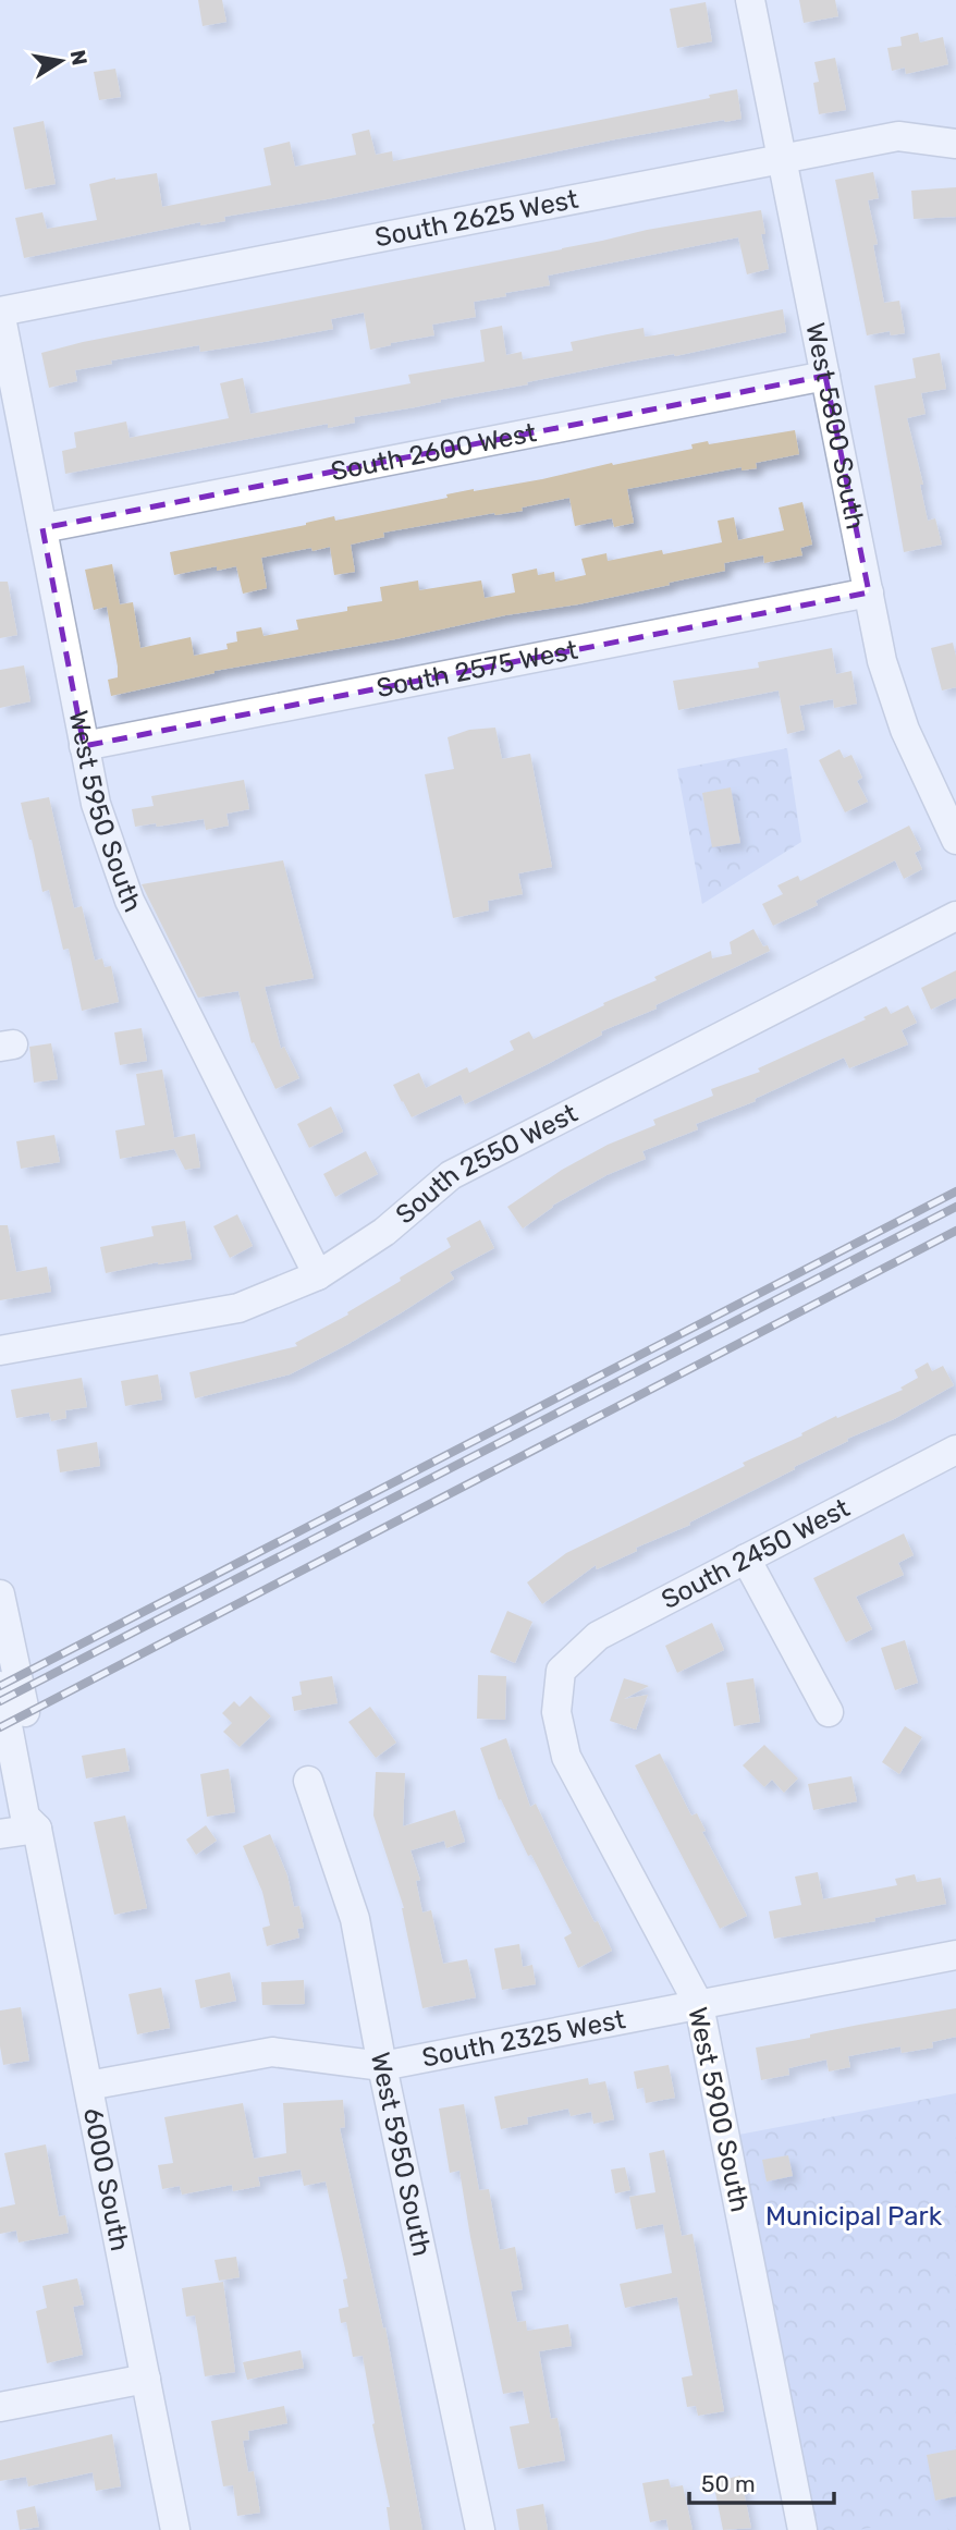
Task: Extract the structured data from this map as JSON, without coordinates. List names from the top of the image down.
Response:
{
  "streets": {
    "street": [
      "South 2625 West",
      "West 5800 South",
      "South 2600 West",
      "South 2575 West",
      "West 5950 South",
      "South 2550 West",
      "South 2450 West",
      "South 2325 West",
      "West 5900 South",
      "6000 South"
    ]
  },
  "crossings": [
    ["South 2625 West", "West 5800 South"],
    ["South 2625 West", "West 5950 South"],
    ["West 5800 South", "South 2600 West"],
    ["West 5800 South", "South 2575 West"],
    ["South 2600 West", "West 5950 South"],
    ["South 2575 West", "West 5950 South"],
    ["West 5950 South", "South 2550 West"],
    ["West 5950 South", "South 2325 West"],
    ["South 2450 West", "West 5900 South"],
    ["South 2325 West", "West 5900 South"],
    ["South 2325 West", "6000 South"]
  ],
  "parks": ["Municipal Park"],
  "scale_bar": "50 m",
  "north": "right"
}
